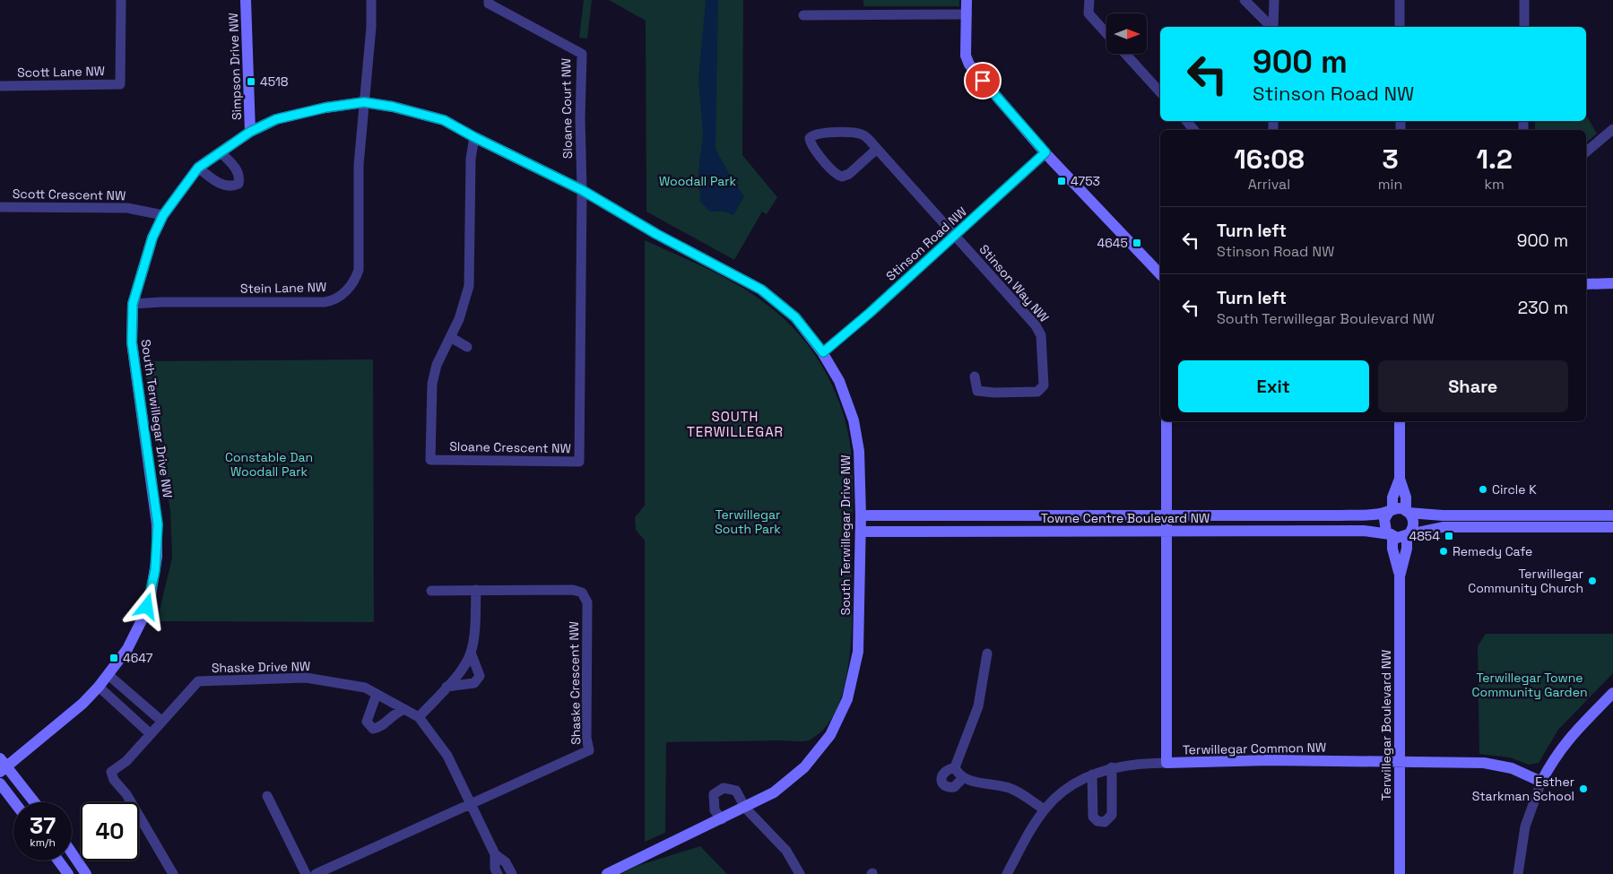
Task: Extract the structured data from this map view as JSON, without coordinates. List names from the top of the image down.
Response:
{
  "streets": {
    "street": [
      "Simpson Drive NW",
      "Scott Lane NW",
      "Sloane Court NW",
      "Scott Crescent NW",
      "Stinson Road NW",
      "Stinson Way NW",
      "Stein Lane NW",
      "South Terwillegar Drive NW",
      "Sloane Crescent NW",
      "Towne Centre Boulevard NW",
      "Shaske Drive NW",
      "Shaske Crescent NW",
      "Terwillegar Boulevard NW",
      "Terwillegar Common NW"
    ]
  },
  "crossings": [
    ["Simpson Drive NW", "South Terwillegar Drive NW"],
    ["Sloane Court NW", "South Terwillegar Drive NW"],
    ["Sloane Court NW", "Sloane Crescent NW"],
    ["Scott Crescent NW", "South Terwillegar Drive NW"],
    ["Stinson Road NW", "Stinson Way NW"],
    ["Stinson Road NW", "South Terwillegar Drive NW"],
    ["Stein Lane NW", "South Terwillegar Drive NW"],
    ["South Terwillegar Drive NW", "Sloane Crescent NW"],
    ["South Terwillegar Drive NW", "Towne Centre Boulevard NW"],
    ["Towne Centre Boulevard NW", "Terwillegar Boulevard NW"],
    ["Towne Centre Boulevard NW", "Terwillegar Common NW"],
    ["Shaske Drive NW", "Shaske Crescent NW"],
    ["Terwillegar Boulevard NW", "Terwillegar Common NW"]
  ],
  "districts": ["SOUTH TERWILLEGAR"],
  "parks": [
    "Woodall Park",
    "Constable Dan Woodall Park",
    "Terwillegar South Park",
    "Terwillegar Towne Community Garden"
  ],
  "places": {
    "transit": [
      "4518",
      "4753",
      "4645",
      "4854",
      "4647"
    ],
    "other": [
      "Circle K",
      "Remedy Cafe",
      "Terwillegar Community Church",
      "Esther Starkman School"
    ]
  },
  "north": "right",
  "page": {
    "turn": ["900 m", "Stinson Road NW"],
    "eta": [
      "16:08",
      "Arrival",
      "3",
      "min",
      "1.2",
      "km"
    ],
    "list": [
      {
        "name": "Turn left",
        "note": "Stinson Road NW",
        "value": "900 m"
      },
      {
        "name": "Turn left",
        "note": "South Terwillegar Boulevard NW",
        "value": "230 m"
      }
    ],
    "buttons": ["Exit", "Share"],
    "speed": "37 km/h",
    "limit": "40"
  }
}
